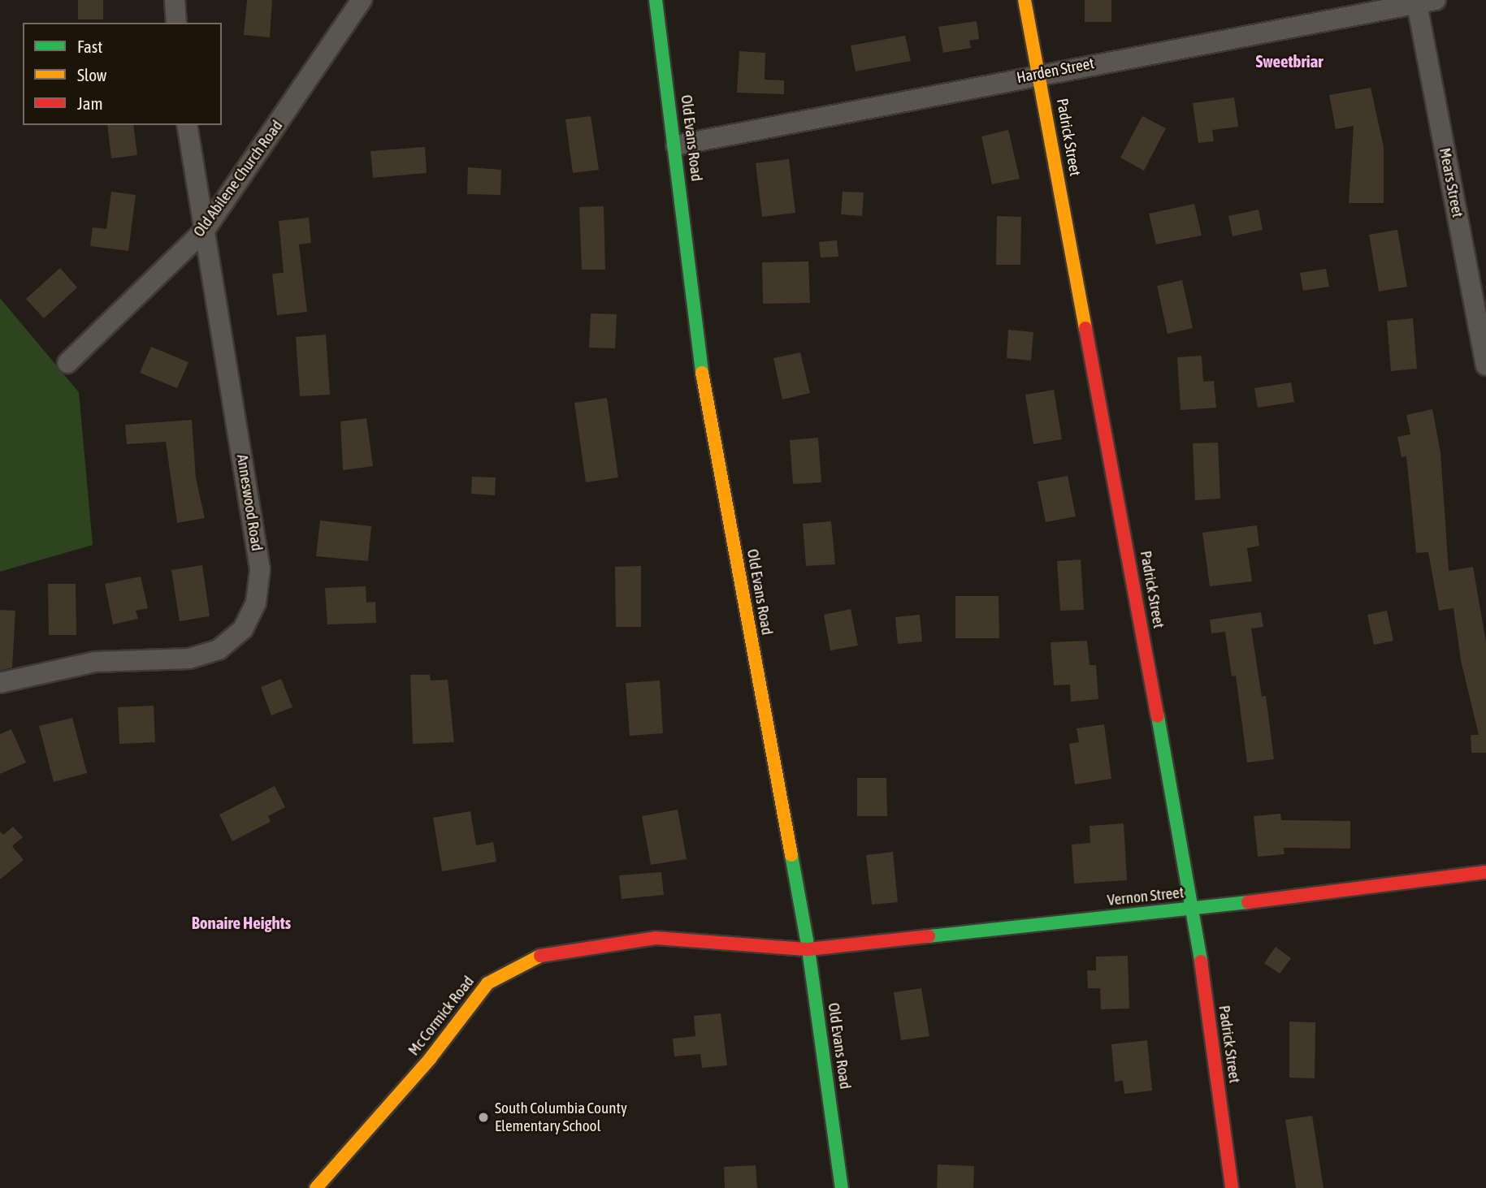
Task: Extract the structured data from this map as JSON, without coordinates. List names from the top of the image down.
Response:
{
  "streets": {
    "street": [
      "Harden Street",
      "Padrick Street",
      "Old Evans Road",
      "Old Abilene Church Road",
      "Mears Street",
      "Anneswood Road",
      "Vernon Street",
      "Mc Cormick Road"
    ]
  },
  "crossings": [
    ["Harden Street", "Padrick Street"],
    ["Harden Street", "Old Evans Road"],
    ["Harden Street", "Mears Street"],
    ["Padrick Street", "Vernon Street"],
    ["Old Evans Road", "Vernon Street"],
    ["Old Evans Road", "Mc Cormick Road"],
    ["Old Abilene Church Road", "Anneswood Road"],
    ["Vernon Street", "Mc Cormick Road"]
  ],
  "districts": ["Sweetbriar", "Bonaire Heights"],
  "places": ["South Columbia County Elementary School"],
  "legend": ["Fast", "Slow", "Jam"]
}
